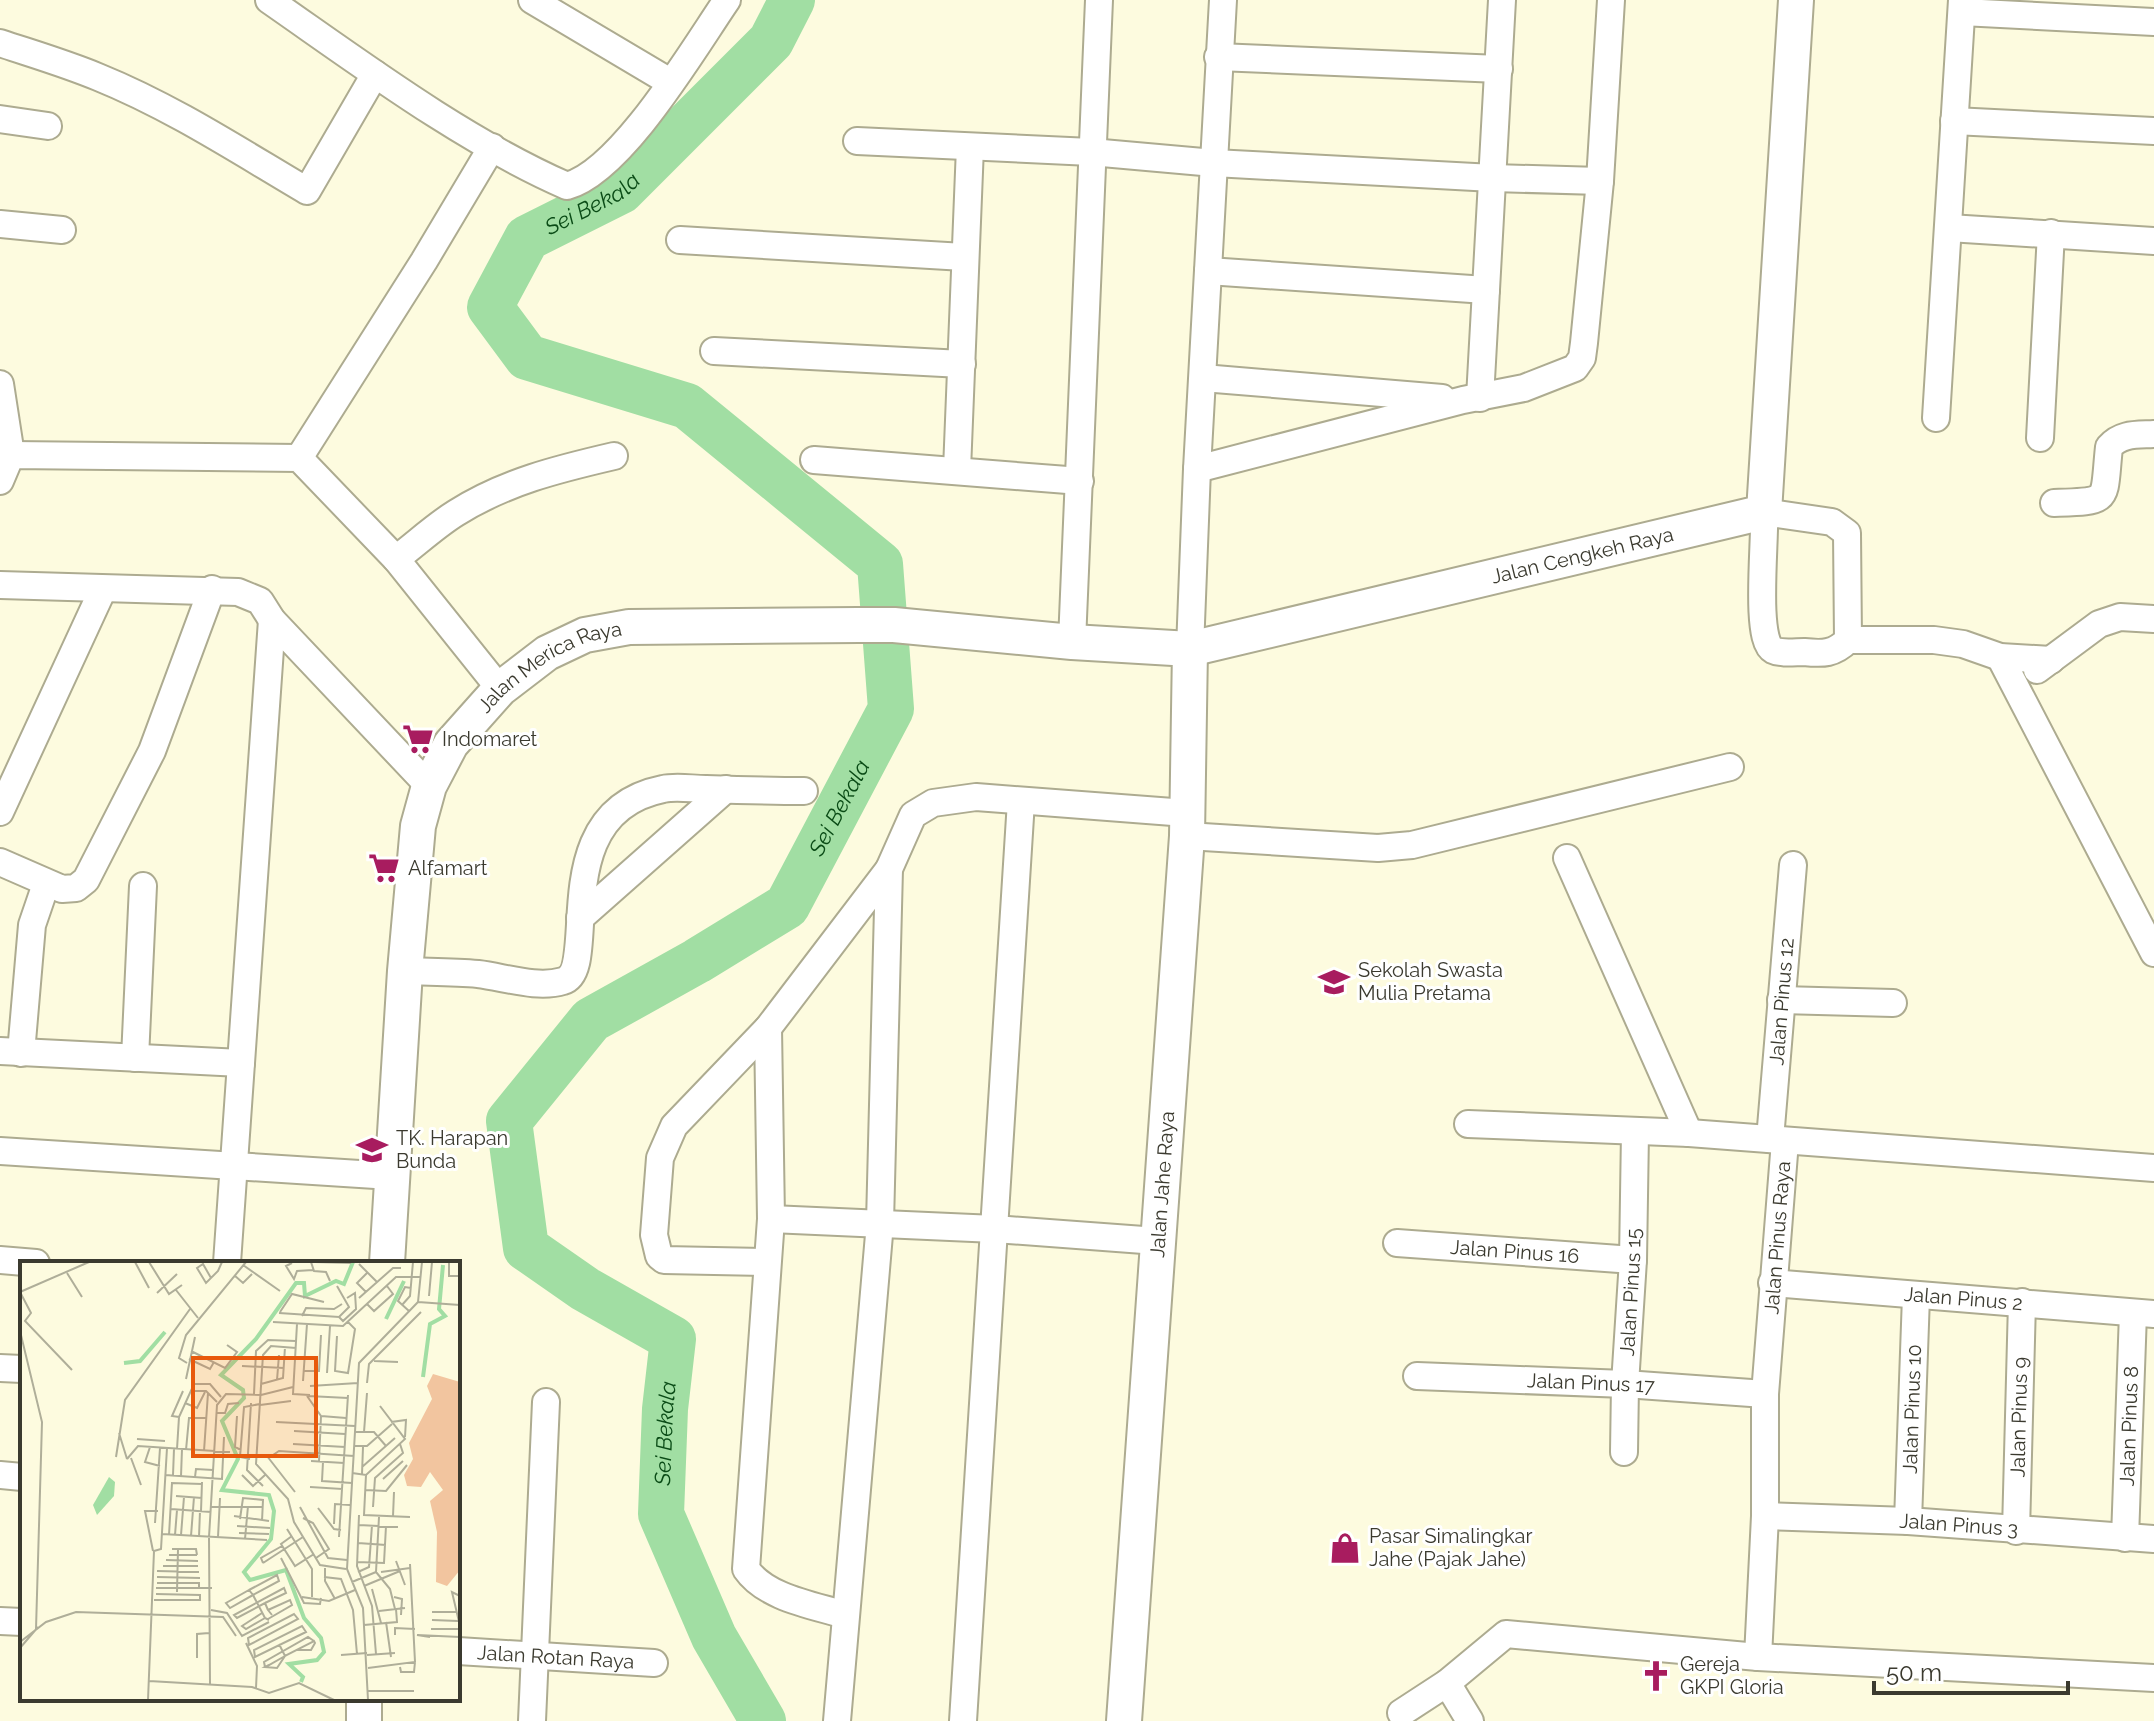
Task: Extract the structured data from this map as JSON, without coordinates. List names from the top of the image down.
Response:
{
  "streets": {
    "street": [
      "Jalan Cengkeh Raya",
      "Jalan Merica Raya",
      "Jalan Pinus 12",
      "Jalan Jahe Raya",
      "Jalan Pinus Raya",
      "Jalan Pinus 16",
      "Jalan Pinus 15",
      "Jalan Pinus 2",
      "Jalan Pinus 17",
      "Jalan Pinus 10",
      "Jalan Pinus 9",
      "Jalan Pinus 8",
      "Jalan Pinus 3",
      "Jalan Rotan Raya"
    ]
  },
  "crossings": [
    ["Jalan Cengkeh Raya", "Jalan Merica Raya"],
    ["Jalan Cengkeh Raya", "Jalan Jahe Raya"],
    ["Jalan Pinus 12", "Jalan Pinus Raya"],
    ["Jalan Pinus Raya", "Jalan Pinus 2"],
    ["Jalan Pinus Raya", "Jalan Pinus 17"],
    ["Jalan Pinus Raya", "Jalan Pinus 3"],
    ["Jalan Pinus 16", "Jalan Pinus 15"],
    ["Jalan Pinus 15", "Jalan Pinus 17"],
    ["Jalan Pinus 2", "Jalan Pinus 10"],
    ["Jalan Pinus 2", "Jalan Pinus 9"],
    ["Jalan Pinus 2", "Jalan Pinus 8"],
    ["Jalan Pinus 10", "Jalan Pinus 3"],
    ["Jalan Pinus 9", "Jalan Pinus 3"],
    ["Jalan Pinus 8", "Jalan Pinus 3"]
  ],
  "water": ["Sei Bekala"],
  "places": {
    "supermarket": ["Indomaret", "Alfamart"],
    "school or university": ["Sekolah Swasta Mulia Pretama", "TK. Harapan Bunda"],
    "shop": ["Pasar Simalingkar Jahe (Pajak Jahe)"],
    "church": ["Gereja GKPI Gloria"]
  },
  "scale_bar": "50 m"
}
